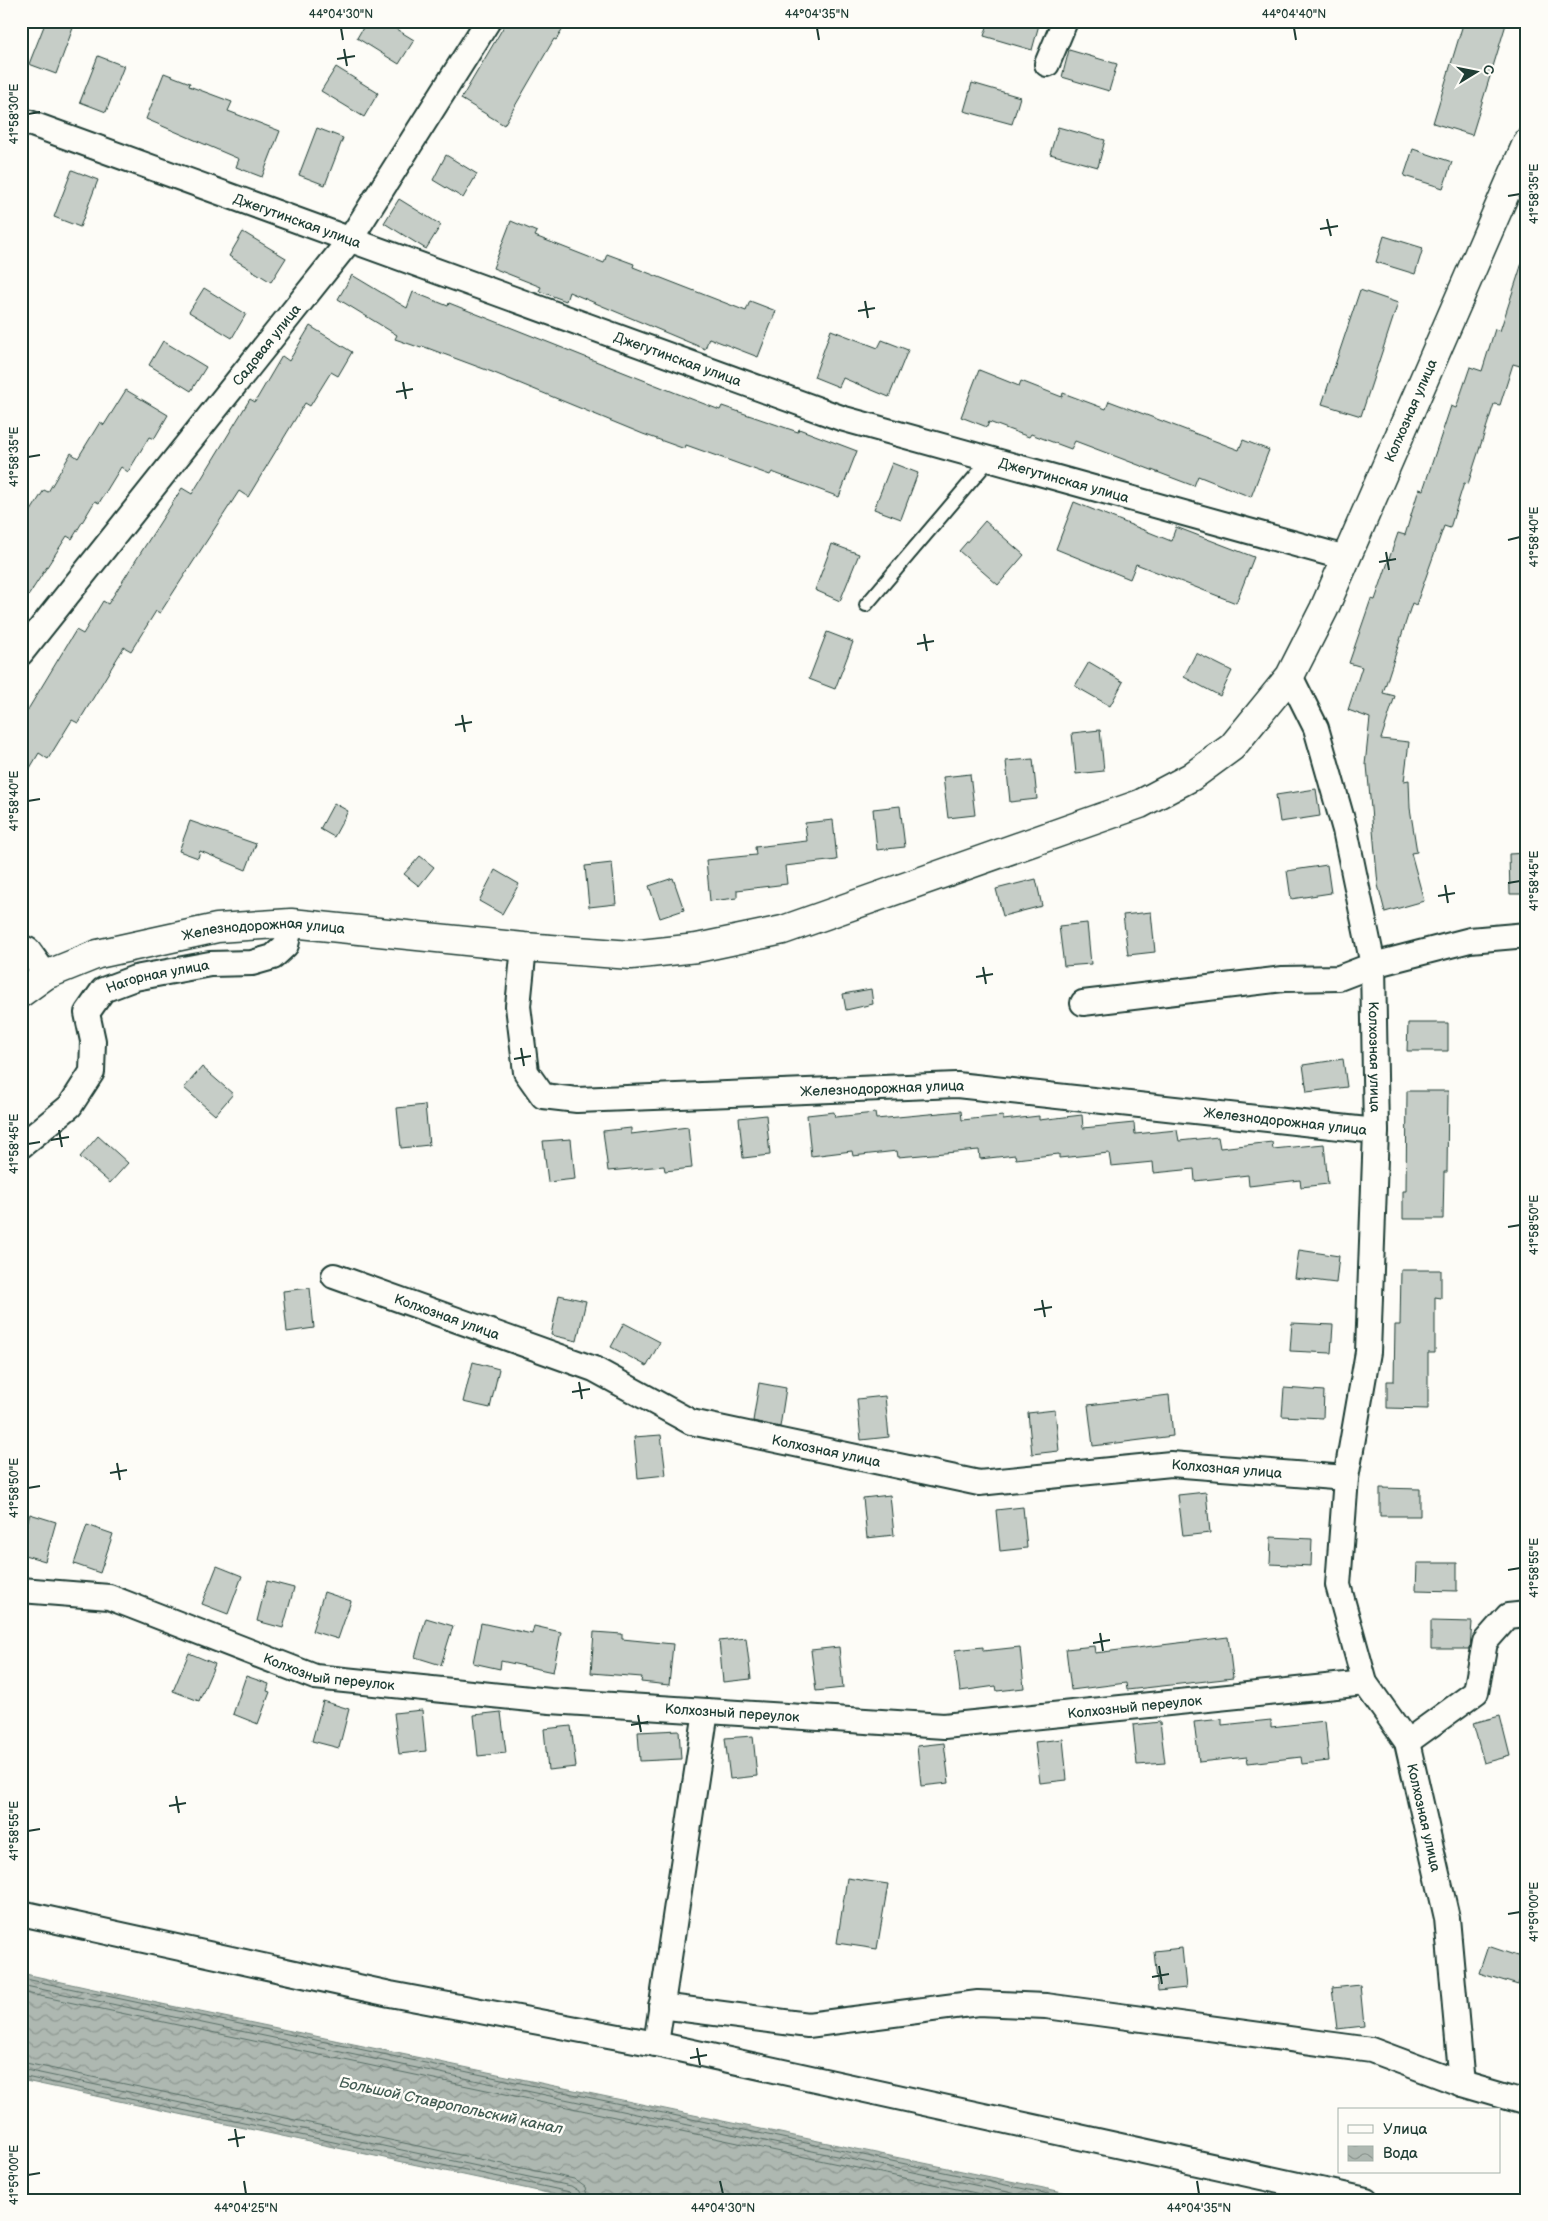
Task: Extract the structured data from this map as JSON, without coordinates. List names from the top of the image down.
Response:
{
  "streets": {
    "main road": ["Колхозная улица", "Железнодорожная улица"],
    "street": [
      "Джегутинская улица",
      "Садовая улица",
      "Нагорная улица",
      "Колхозный переулок"
    ]
  },
  "crossings": [
    ["Джегутинская улица", "Садовая улица"],
    ["Джегутинская улица", "Колхозная улица"],
    ["Колхозная улица", "Железнодорожная улица"],
    ["Колхозная улица", "Колхозный переулок"],
    ["Железнодорожная улица", "Нагорная улица"]
  ],
  "water": ["Большой Ставропольский канал"],
  "legend": ["Улица", "Вода"],
  "north": "right",
  "coordinates": [
    "44°04'30\"N",
    "44°04'35\"N",
    "44°04'40\"N",
    "41°58'30\"E",
    "41°58'35\"E",
    "41°58'40\"E",
    "41°58'45\"E",
    "41°58'50\"E",
    "41°58'55\"E",
    "41°59'00\"E",
    "44°04'25\"N"
  ]
}
